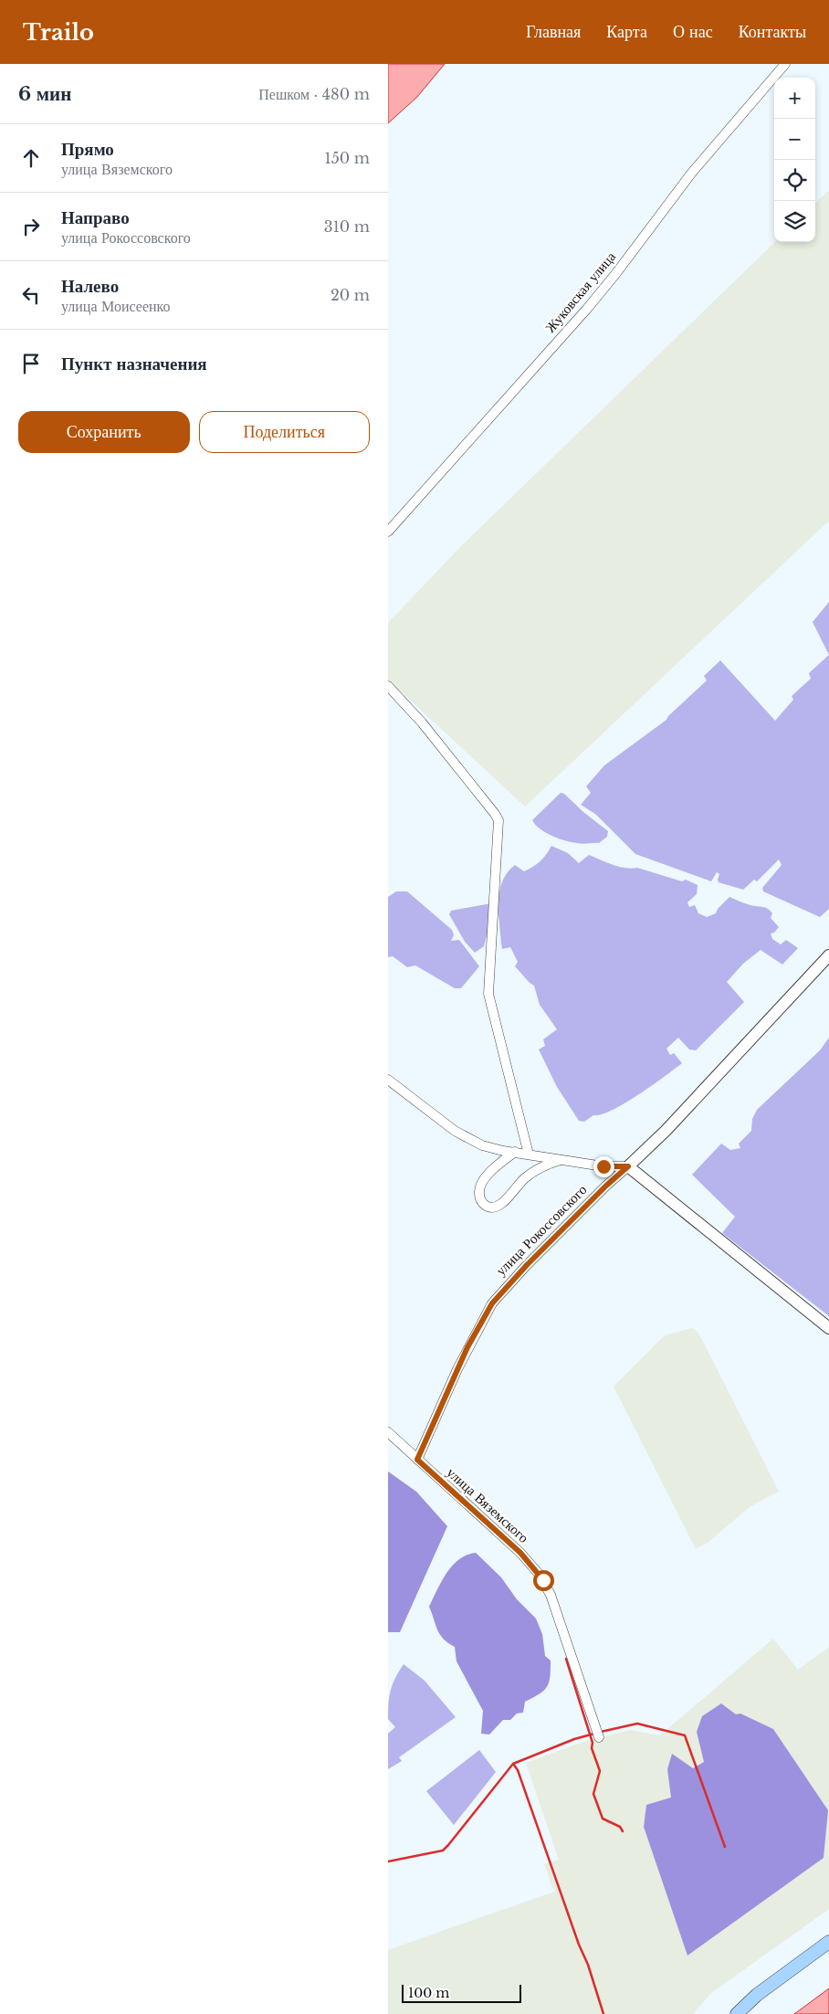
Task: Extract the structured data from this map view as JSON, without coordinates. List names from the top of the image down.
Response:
{
  "streets": {
    "street": ["Жуковская улица", "улица Рокоссовского", "улица Вяземского"]
  },
  "crossings": [
    ["улица Рокоссовского", "улица Вяземского"]
  ],
  "scale_bar": "100 m",
  "page": {
    "header": "Trailo",
    "nav": [
      "Главная",
      "Карта",
      "О нас",
      "Контакты"
    ],
    "heading": ["6 мин", "Пешком · 480 m"],
    "map_buttons": ["+", "−"],
    "list": [
      ["Прямо", "улица Вяземского", "150 m"],
      ["Направо", "улица Рокоссовского", "310 m"],
      ["Налево", "улица Моисеенко", "20 m"],
      "Пункт назначения"
    ],
    "buttons": ["Сохранить", "Поделиться"],
    "scale": "100 m"
  }
}
